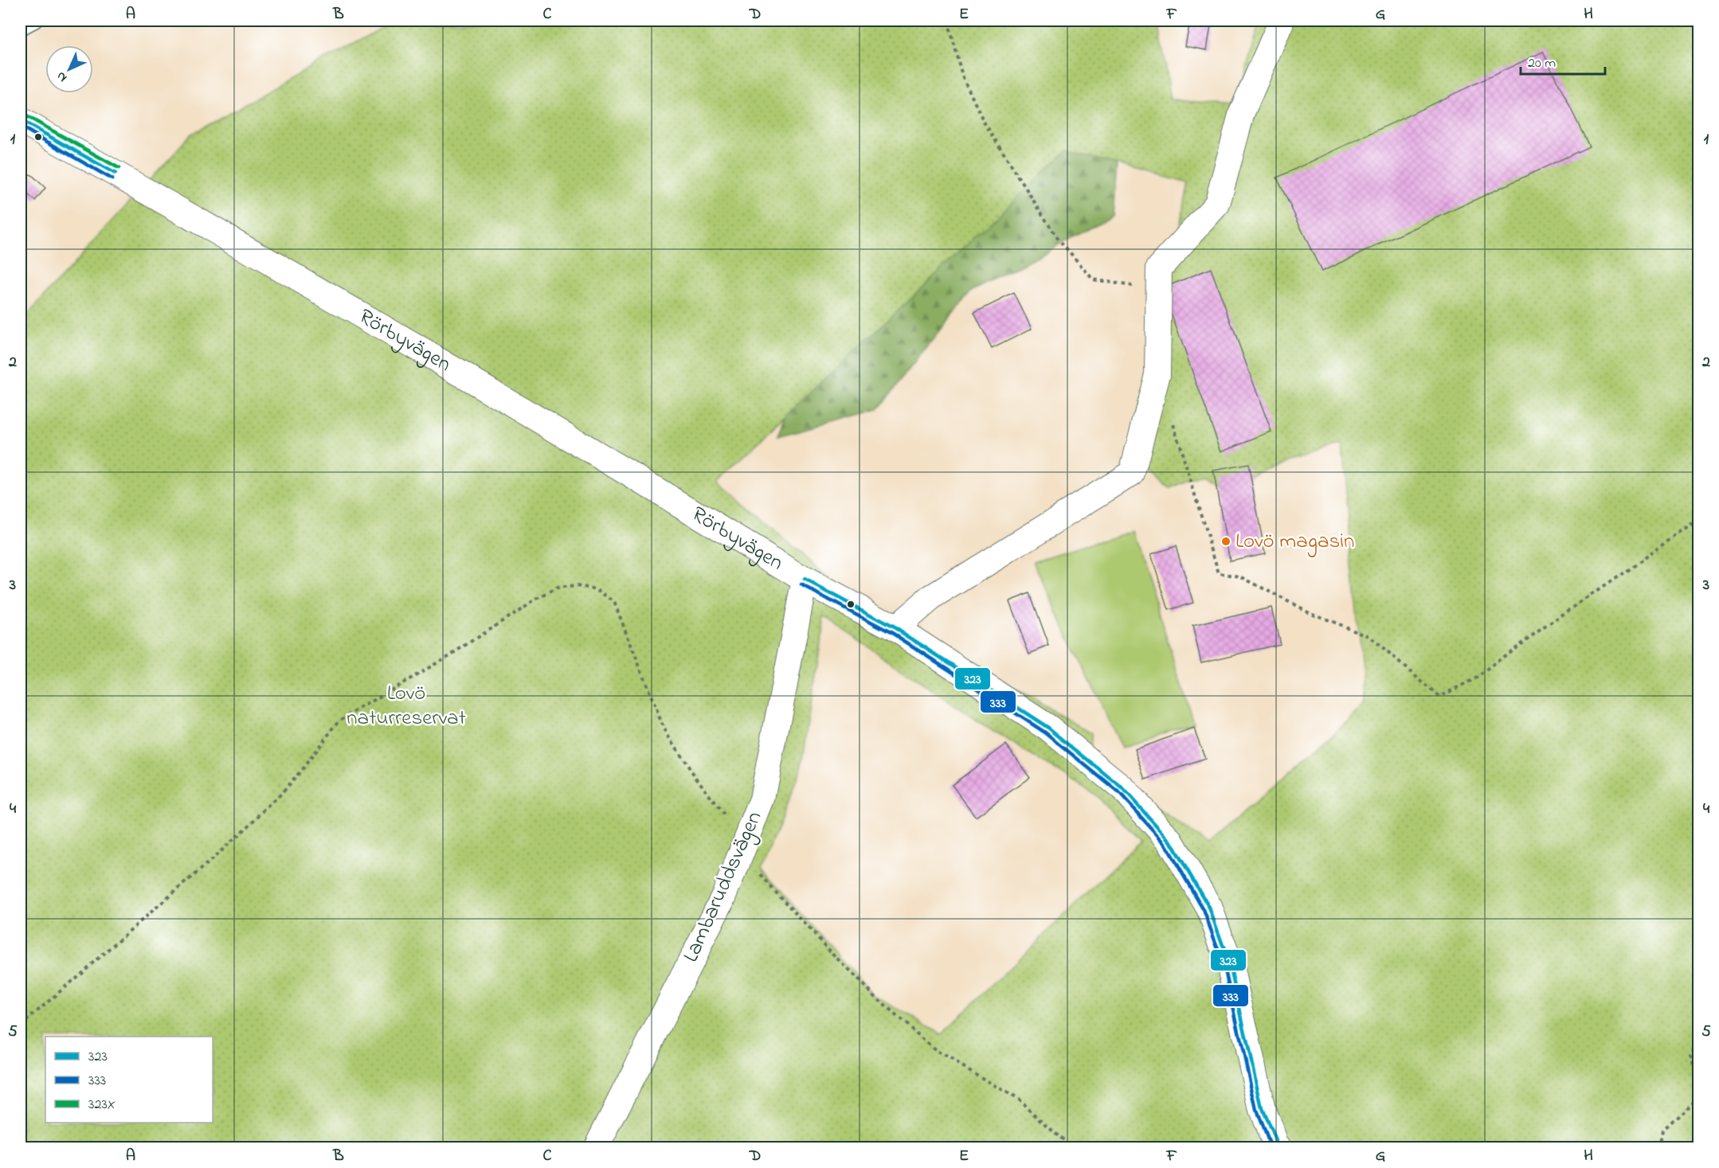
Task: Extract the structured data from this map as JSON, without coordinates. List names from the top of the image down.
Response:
{
  "streets": {
    "street": ["Rörbyvägen", "Lambaruddsvägen"]
  },
  "crossings": [
    ["Rörbyvägen", "Lambaruddsvägen"]
  ],
  "parks": ["Lovö naturreservat"],
  "places": ["Lovö magasin"],
  "lines": ["transit line 323X", "transit line 323", "transit line 333"],
  "legend": ["323", "333", "323X"],
  "scale_bar": "20 m",
  "north": "bottom left",
  "grid": {
    "columns": [
      "A",
      "B",
      "C",
      "D",
      "E",
      "F",
      "G",
      "H"
    ],
    "rows": [
      "1",
      "2",
      "3",
      "4",
      "5"
    ]
  }
}
